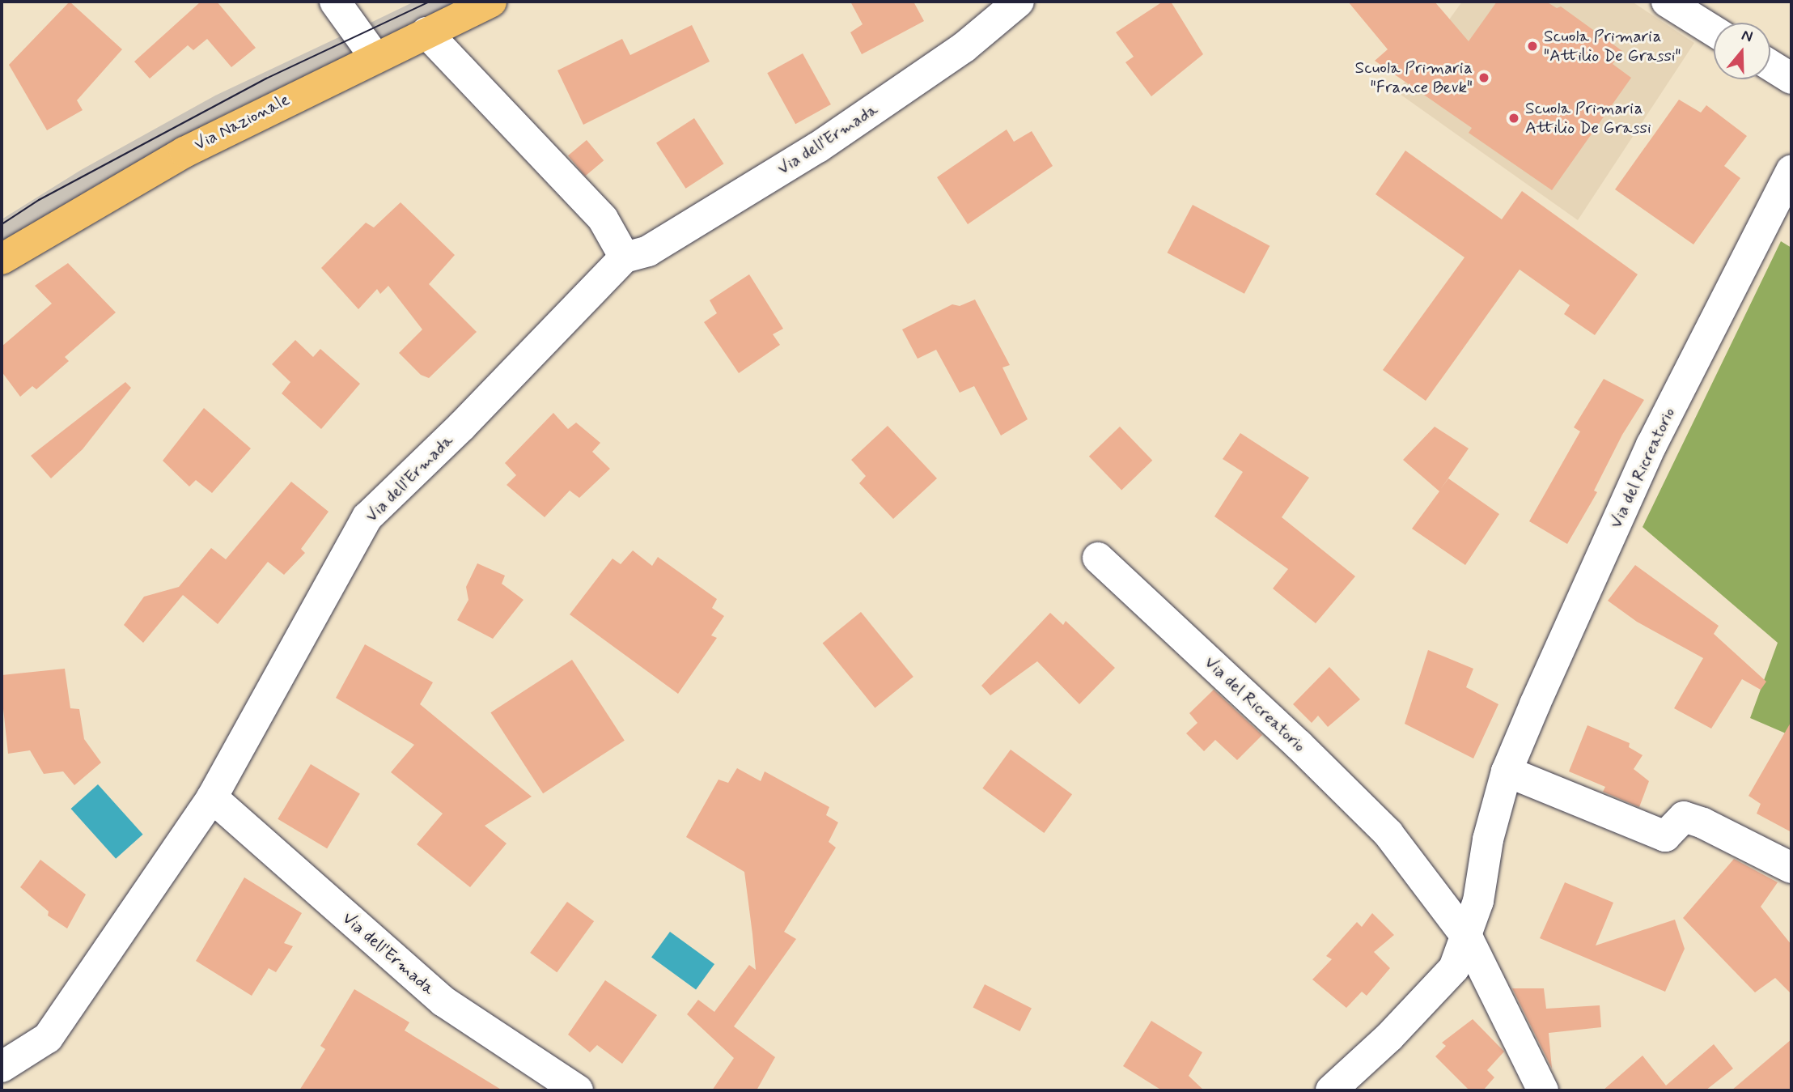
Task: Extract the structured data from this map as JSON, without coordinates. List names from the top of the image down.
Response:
{
  "streets": {
    "main road": ["Via Nazionale"],
    "street": ["Via dell'Ermada", "Via del Ricreatorio"]
  },
  "places": ["Scuola Primaria \"Attilio De Grassi\"", "Scuola Primaria \"France Bevk\"", "Scuola Primaria Attilio De Grassi"],
  "north": "top"
}
